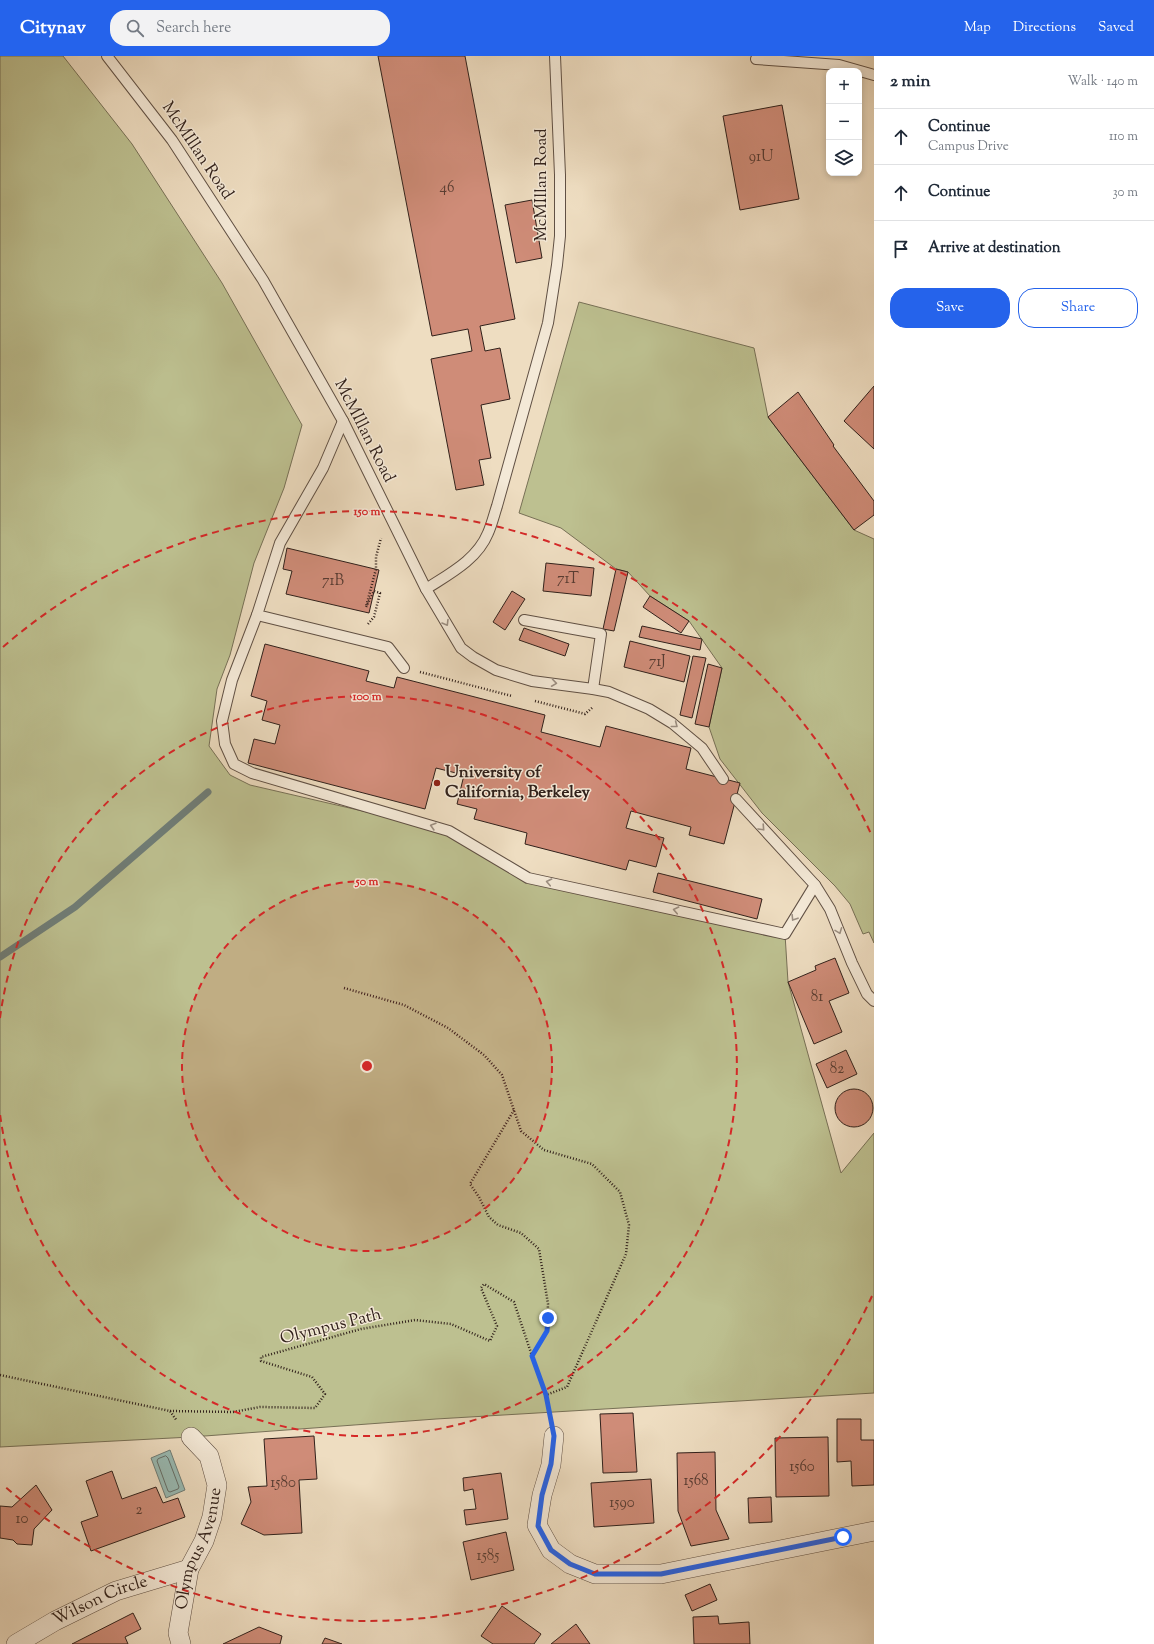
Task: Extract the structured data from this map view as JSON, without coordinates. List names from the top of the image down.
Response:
{
  "streets": {
    "street": ["Olympus Avenue", "Wilson Circle"],
    "lane": ["McMIllan Road"],
    "path": ["Olympus Path"]
  },
  "crossings": [
    ["Olympus Avenue", "Wilson Circle"]
  ],
  "places": ["University of California, Berkeley"],
  "house_numbers": [
    "91U",
    "46",
    "71T",
    "71B",
    "71J",
    "81",
    "82",
    "1560",
    "1568",
    "1580",
    "1590",
    "2",
    "10",
    "1585"
  ],
  "page": {
    "header": "Citynav",
    "search": "Search here",
    "nav": ["Map", "Directions", "Saved"],
    "heading": ["2 min", "Walk · 140 m"],
    "map_buttons": ["+", "−"],
    "list": [
      ["Continue", "Campus Drive", "110 m"],
      ["Continue", "30 m"],
      "Arrive at destination"
    ],
    "buttons": ["Save", "Share"]
  },
  "rings": ["150 m", "100 m", "50 m"]
}
